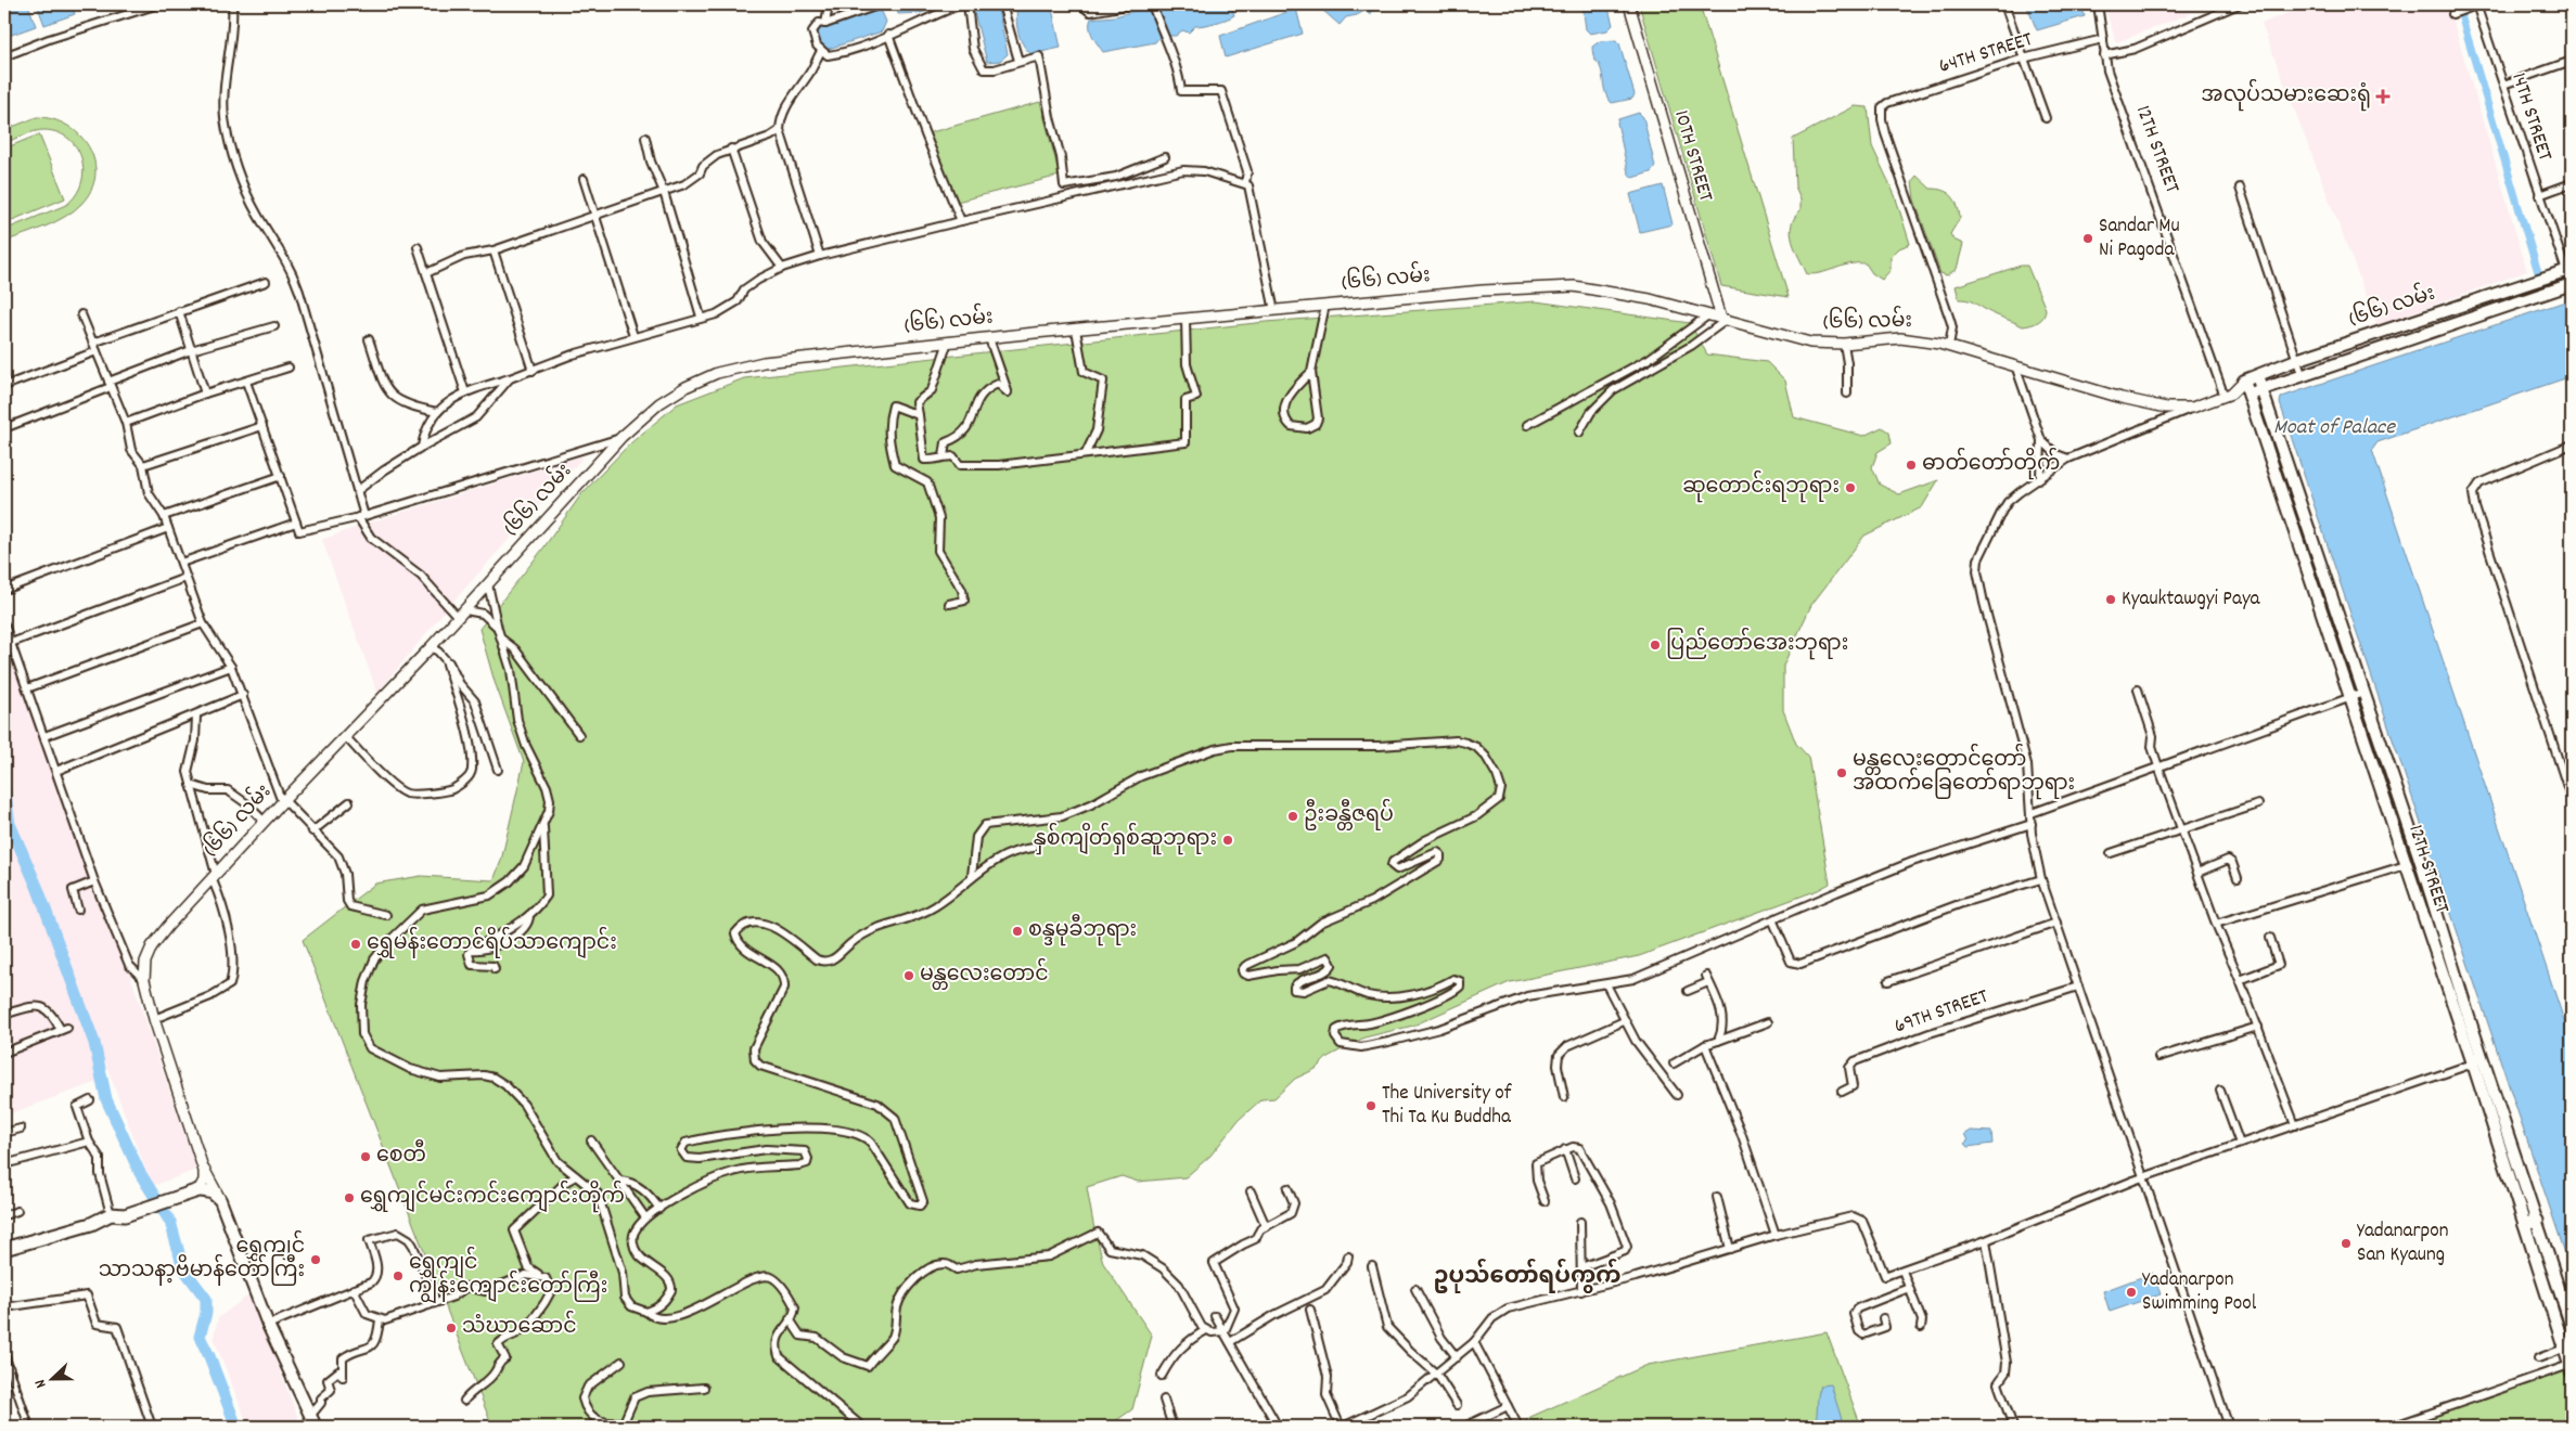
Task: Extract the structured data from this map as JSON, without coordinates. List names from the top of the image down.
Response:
{
  "streets": {
    "main road": ["12TH STREET", "(၆၆) လမ်း"],
    "street": [
      "64TH STREET",
      "14TH STREET",
      "10TH STREET",
      "69TH STREET"
    ]
  },
  "crossings": [
    ["64TH STREET", "12TH STREET"],
    ["64TH STREET", "(၆၆) လမ်း"],
    ["14TH STREET", "(၆၆) လမ်း"],
    ["12TH STREET", "(၆၆) လမ်း"],
    ["10TH STREET", "(၆၆) လမ်း"]
  ],
  "districts": ["ဥပုသ်တော်ရပ်ကွက်"],
  "water": ["Moat of Palace"],
  "places": {
    "health": ["အလုပ်သမားဆေးရုံ"],
    "other": [
      "Sandar Mu Ni Pagoda",
      "ဓာတ်တော်တိုက်",
      "ဆုတောင်းရဘုရား",
      "Kyauktawgyi Paya",
      "ပြည်တော်အေးဘုရား",
      "မန္တ‌လေးတောင်တော် အထက်ခြေတော်ရာဘုရား‌",
      "ဦးခန္တီဇရပ်",
      "နှစ်ကျိတ်ရှစ်ဆူဘုရား",
      "စန္ဒမုခီဘုရား",
      "ရွှေမန်းတောင်ရိပ်သာကျောင်း",
      "မန္တလေးတောင်",
      "The University of Thi Ta Ku Buddha",
      "စေတီ",
      "ရွှေကျင်မင်းကင်းကျောင်းတိုက်",
      "Yadanarpon San Kyaung",
      "ရွှေကျင် သာသနာ့ဗိမာန်တော်ကြီး",
      "ရွှေကျင် ကျွန်းကျောင်းတော်ကြီး",
      "Yadanarpon Swimming Pool",
      "သံဃာဆောင်"
    ]
  },
  "north": "left"
}
